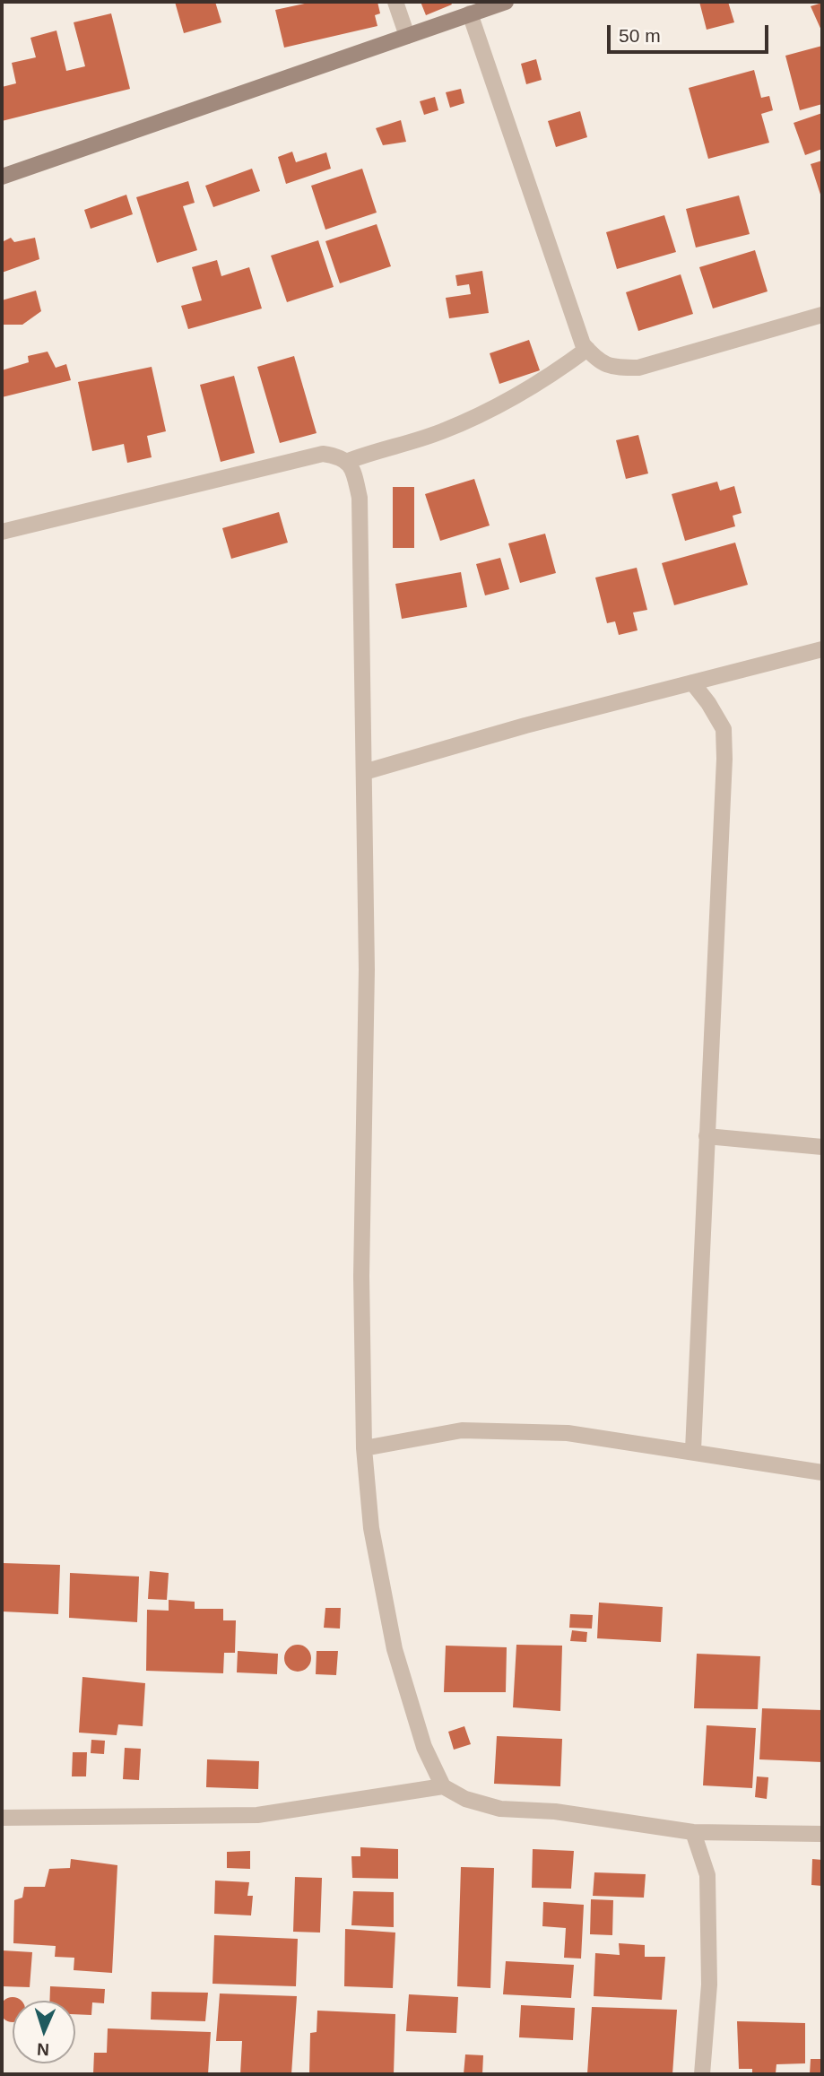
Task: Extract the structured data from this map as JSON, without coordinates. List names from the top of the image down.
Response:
{
  "scale_bar": "50 m",
  "north": "bottom"
}
